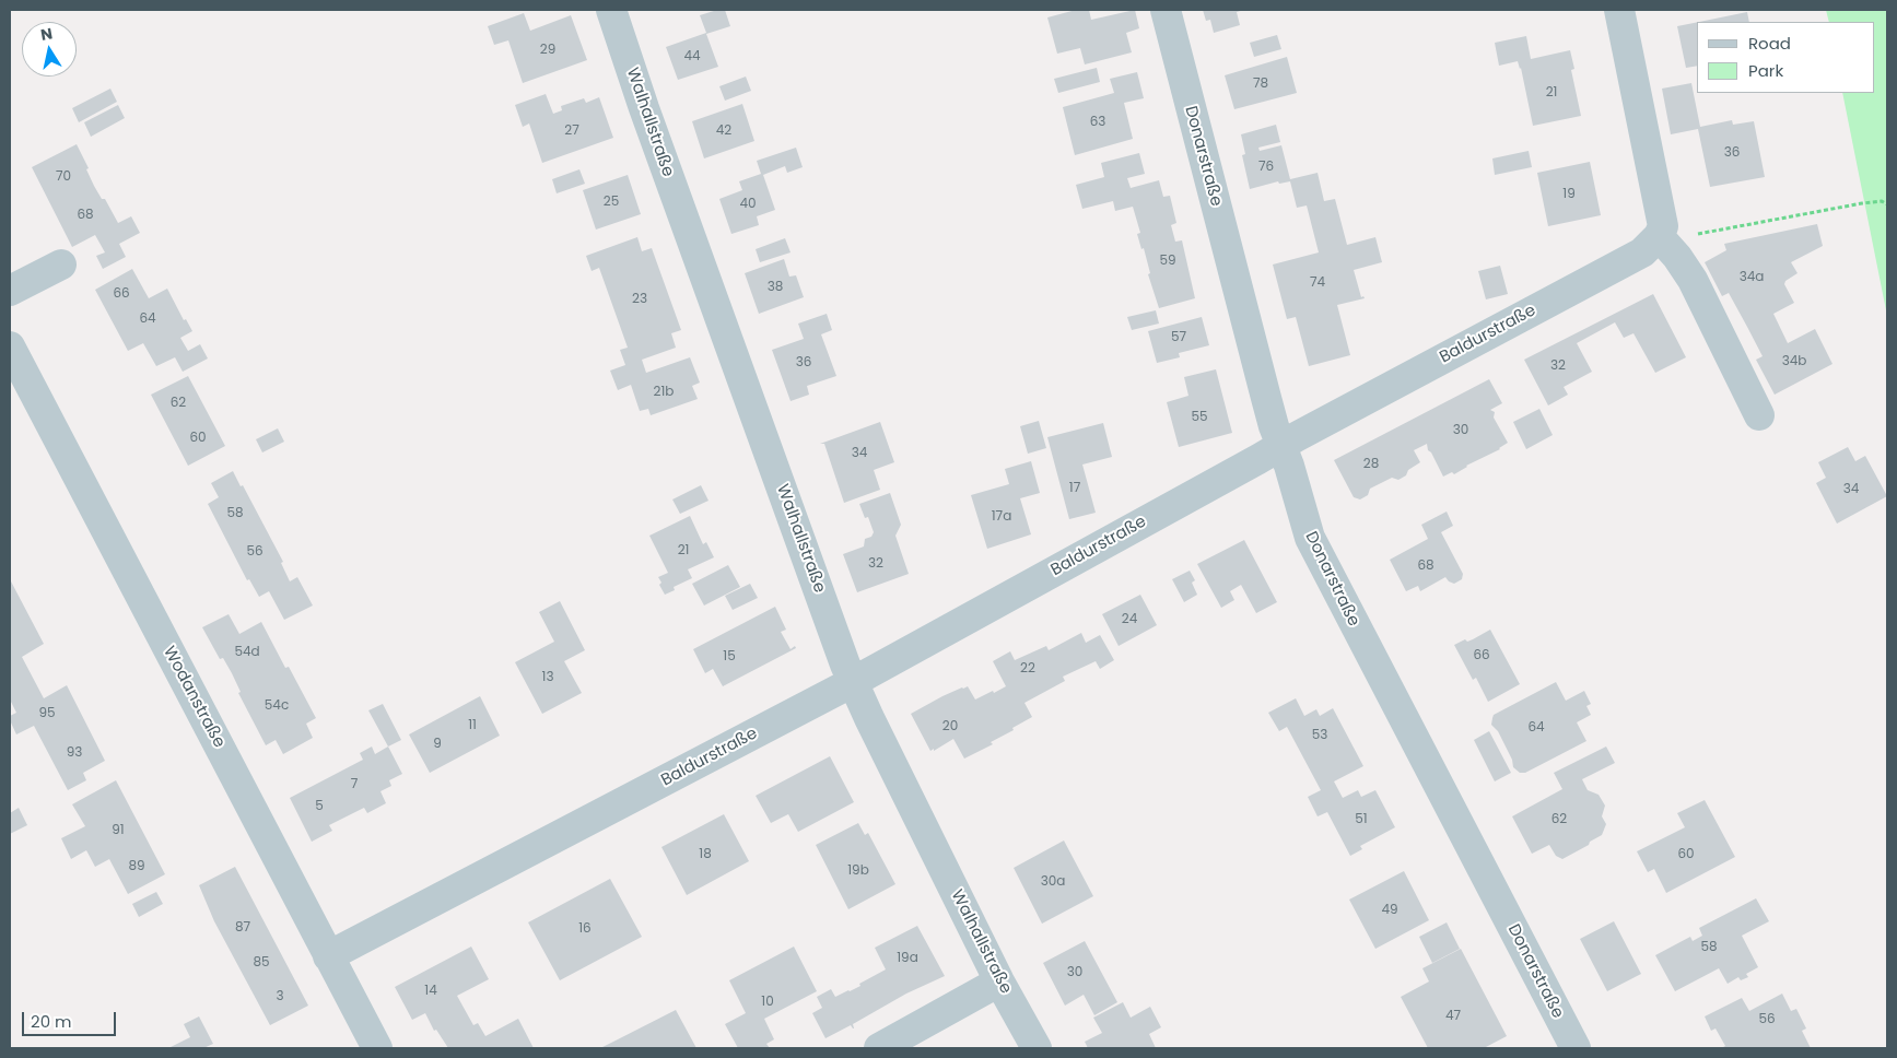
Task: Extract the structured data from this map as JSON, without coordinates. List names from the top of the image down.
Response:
{
  "streets": {
    "street": [
      "Walhallstraße",
      "Donarstraße",
      "Baldurstraße",
      "Wodanstraße"
    ]
  },
  "crossings": [
    ["Walhallstraße", "Baldurstraße"],
    ["Donarstraße", "Baldurstraße"],
    ["Baldurstraße", "Wodanstraße"]
  ],
  "house_numbers": [
    "29",
    "44",
    "78",
    "21",
    "63",
    "27",
    "42",
    "36",
    "76",
    "70",
    "19",
    "25",
    "40",
    "68",
    "59",
    "34a",
    "74",
    "38",
    "66",
    "23",
    "64",
    "57",
    "34b",
    "36",
    "32",
    "21b",
    "62",
    "55",
    "30",
    "60",
    "34",
    "28",
    "17",
    "34",
    "58",
    "17a",
    "21",
    "56",
    "32",
    "68",
    "24",
    "54d",
    "66",
    "15",
    "22",
    "13",
    "54c",
    "95",
    "11",
    "20",
    "64",
    "53",
    "9",
    "93",
    "7",
    "5",
    "51",
    "62",
    "91",
    "18",
    "60",
    "89",
    "19b",
    "30a",
    "49",
    "87",
    "16",
    "58",
    "19a",
    "85",
    "30",
    "14",
    "3",
    "10",
    "47",
    "56"
  ],
  "legend": ["Road", "Park"],
  "scale_bar": "20 m",
  "north": "top"
}
